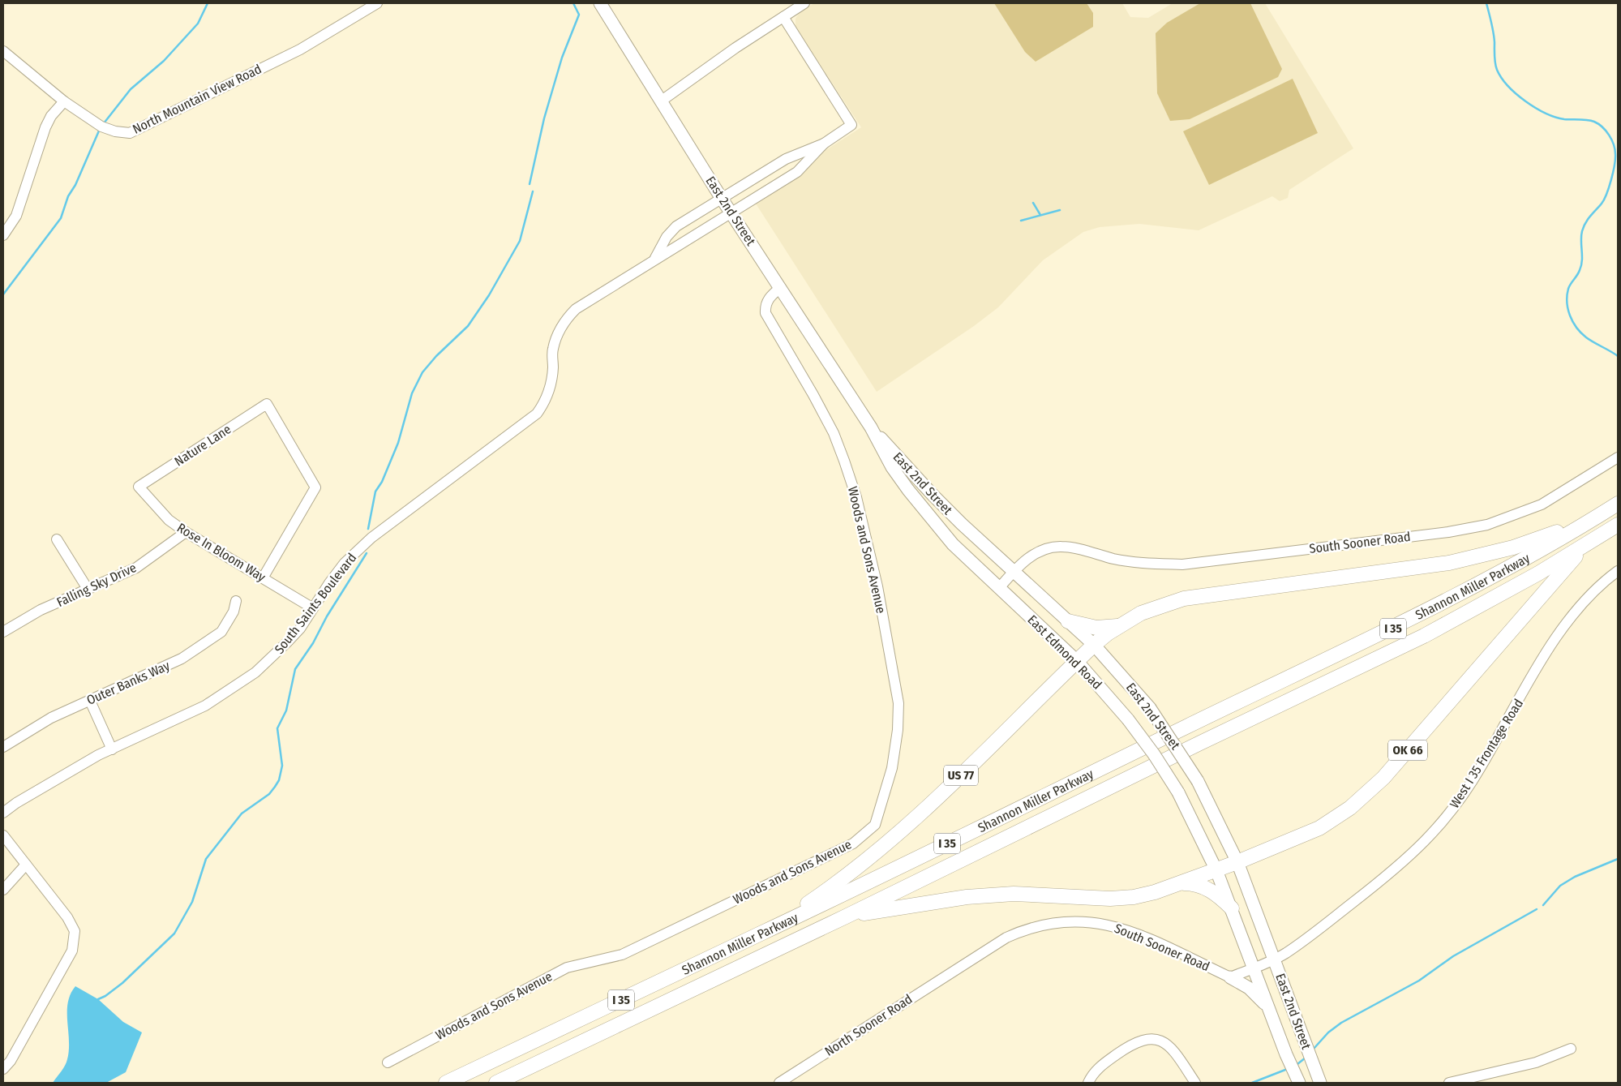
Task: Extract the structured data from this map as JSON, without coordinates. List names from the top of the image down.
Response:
{
  "streets": {
    "highway": [
      "Shannon Miller Parkway",
      "I 35",
      "OK 66",
      "US 77"
    ],
    "main road": ["East 2nd Street", "East Edmond Road"],
    "street": [
      "North Mountain View Road",
      "Nature Lane",
      "South Sooner Road",
      "Woods and Sons Avenue",
      "Rose In Bloom Way",
      "Falling Sky Drive",
      "South Saints Boulevard",
      "Outer Banks Way",
      "West I 35 Frontage Road",
      "North Sooner Road"
    ]
  },
  "crossings": [
    ["East 2nd Street", "South Sooner Road"],
    ["East 2nd Street", "Woods and Sons Avenue"],
    ["East 2nd Street", "South Saints Boulevard"],
    ["East 2nd Street", "East Edmond Road"],
    ["East 2nd Street", "OK 66"],
    ["East 2nd Street", "West I 35 Frontage Road"],
    ["East 2nd Street", "US 77"],
    ["Nature Lane", "Rose In Bloom Way"],
    ["South Sooner Road", "East Edmond Road"],
    ["South Sooner Road", "North Sooner Road"],
    ["Rose In Bloom Way", "Falling Sky Drive"],
    ["Rose In Bloom Way", "South Saints Boulevard"],
    ["Shannon Miller Parkway", "OK 66"],
    ["Shannon Miller Parkway", "US 77"],
    ["East Edmond Road", "US 77"]
  ]
}
